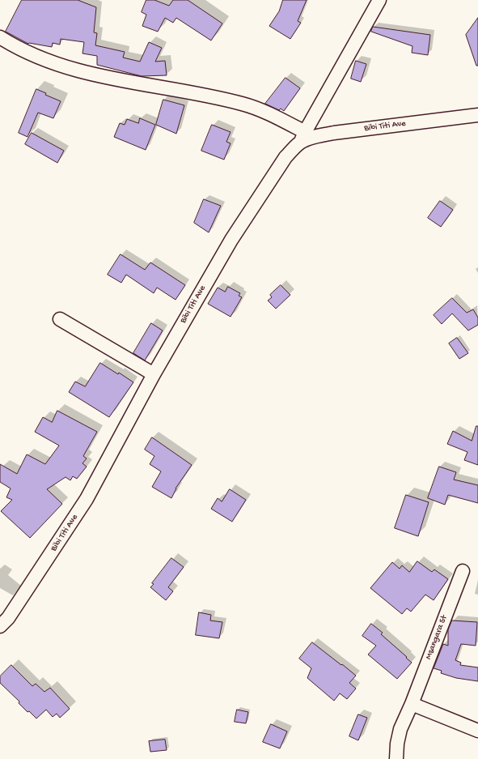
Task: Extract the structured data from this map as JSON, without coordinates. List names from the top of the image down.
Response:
{
  "streets": {
    "street": ["Bibi Titi Ave", "Msangara St"]
  }
}
